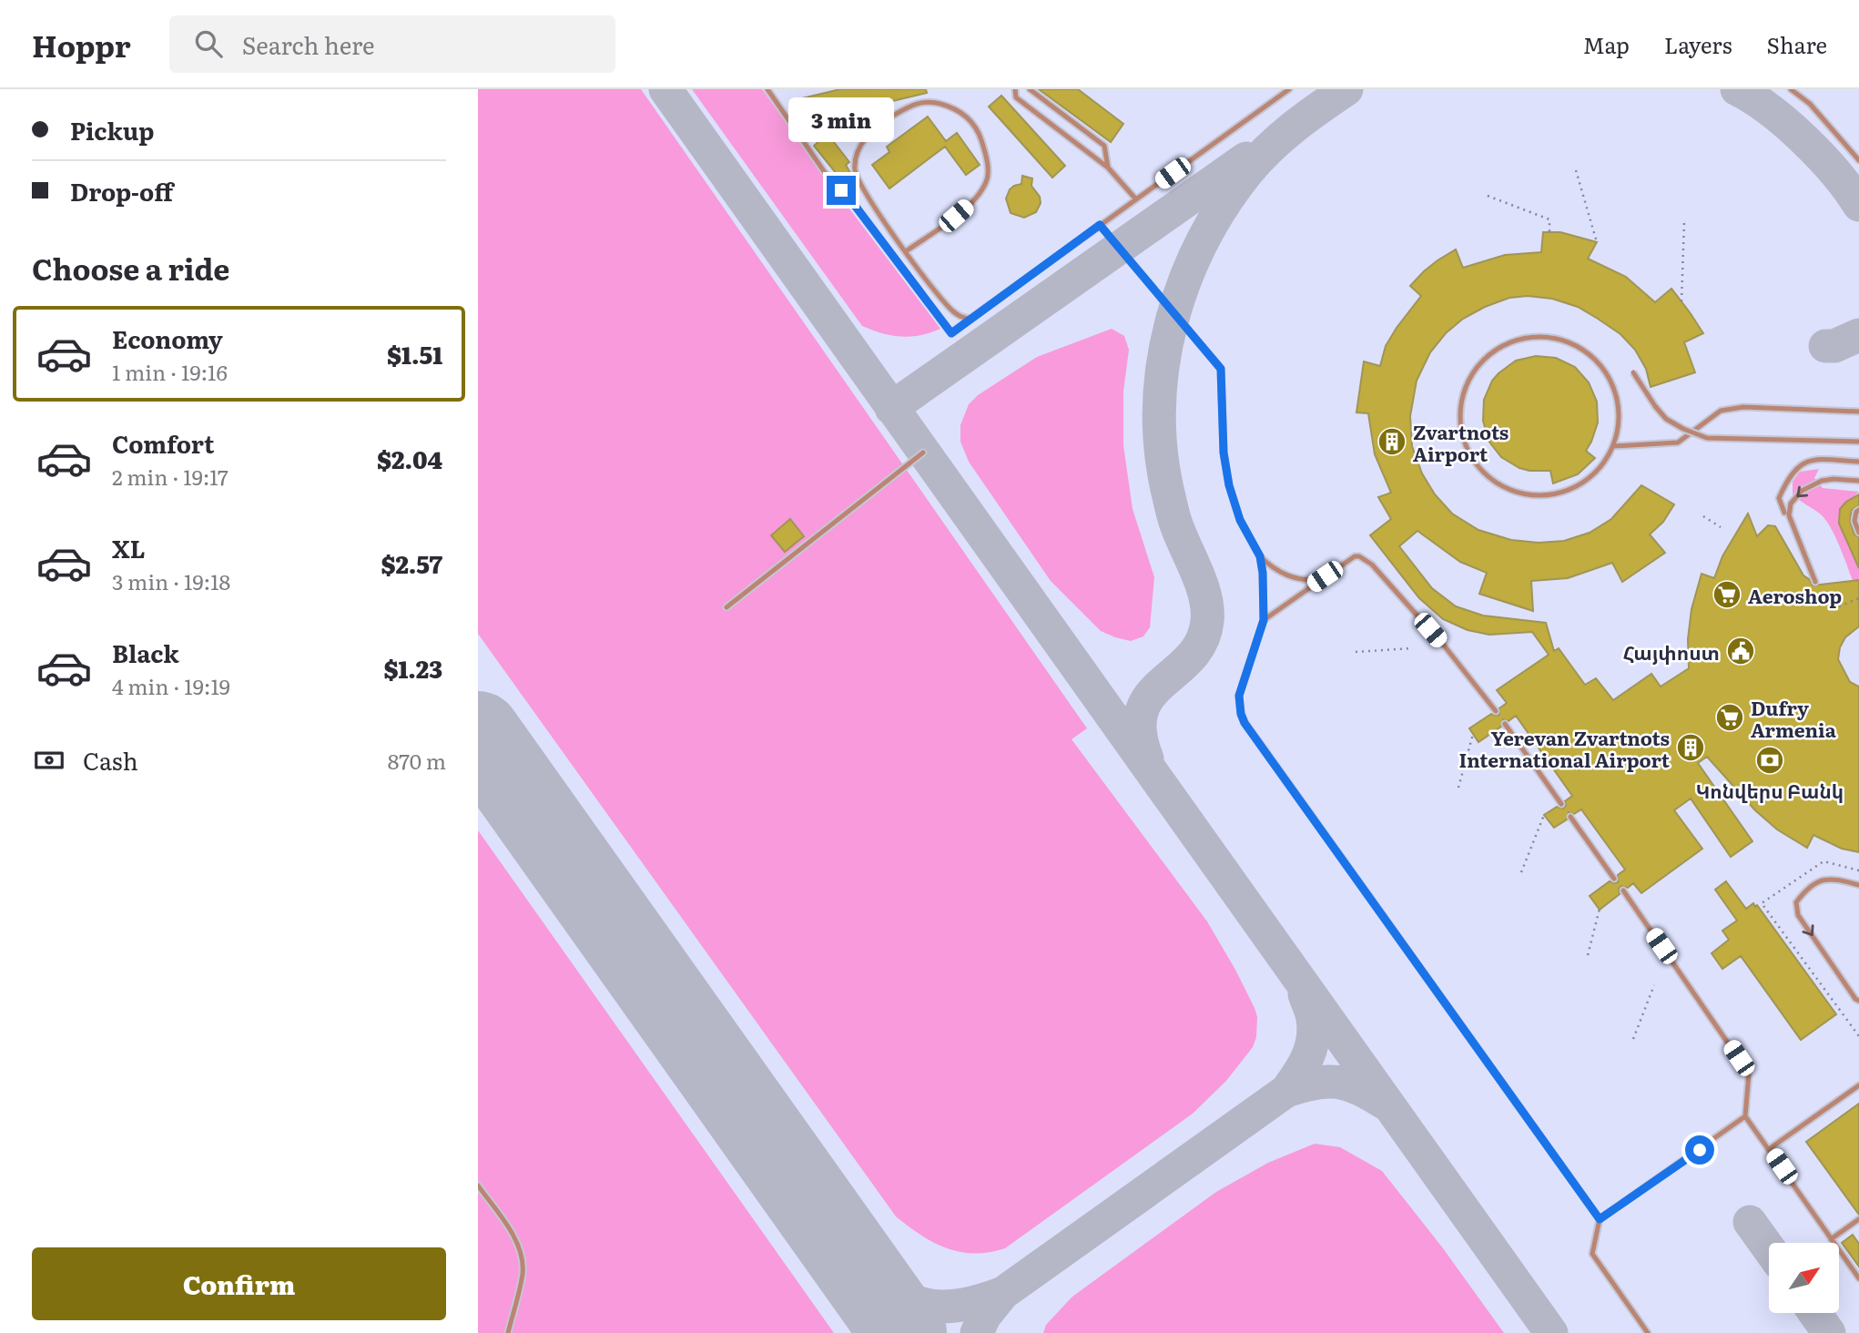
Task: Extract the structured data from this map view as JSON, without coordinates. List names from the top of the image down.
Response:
{
  "places": {
    "building": ["Zvartnots Airport", "Yerevan Zvartnots International Airport"],
    "supermarket": ["Aeroshop", "Dufry Armenia"],
    "public building": ["Հայփոստ"],
    "bank": ["Կոնվերս Բանկ"]
  },
  "north": "top right",
  "page": {
    "header": "Hoppr",
    "search": "Search here",
    "nav": ["Map", "Layers", "Share"],
    "banner": ["Pickup", "Drop-off"],
    "bubble": "3 min",
    "heading": "Choose a ride",
    "list": [
      {
        "name": "Economy",
        "note": "1 min · 19:16",
        "value": "$1.51"
      },
      {
        "name": "Comfort",
        "note": "2 min · 19:17",
        "value": "$2.04"
      },
      {
        "name": "XL",
        "note": "3 min · 19:18",
        "value": "$2.57"
      },
      {
        "name": "Black",
        "note": "4 min · 19:19",
        "value": "$1.23"
      }
    ],
    "pay": ["Cash", "870 m"],
    "buttons": "Confirm"
  }
}
